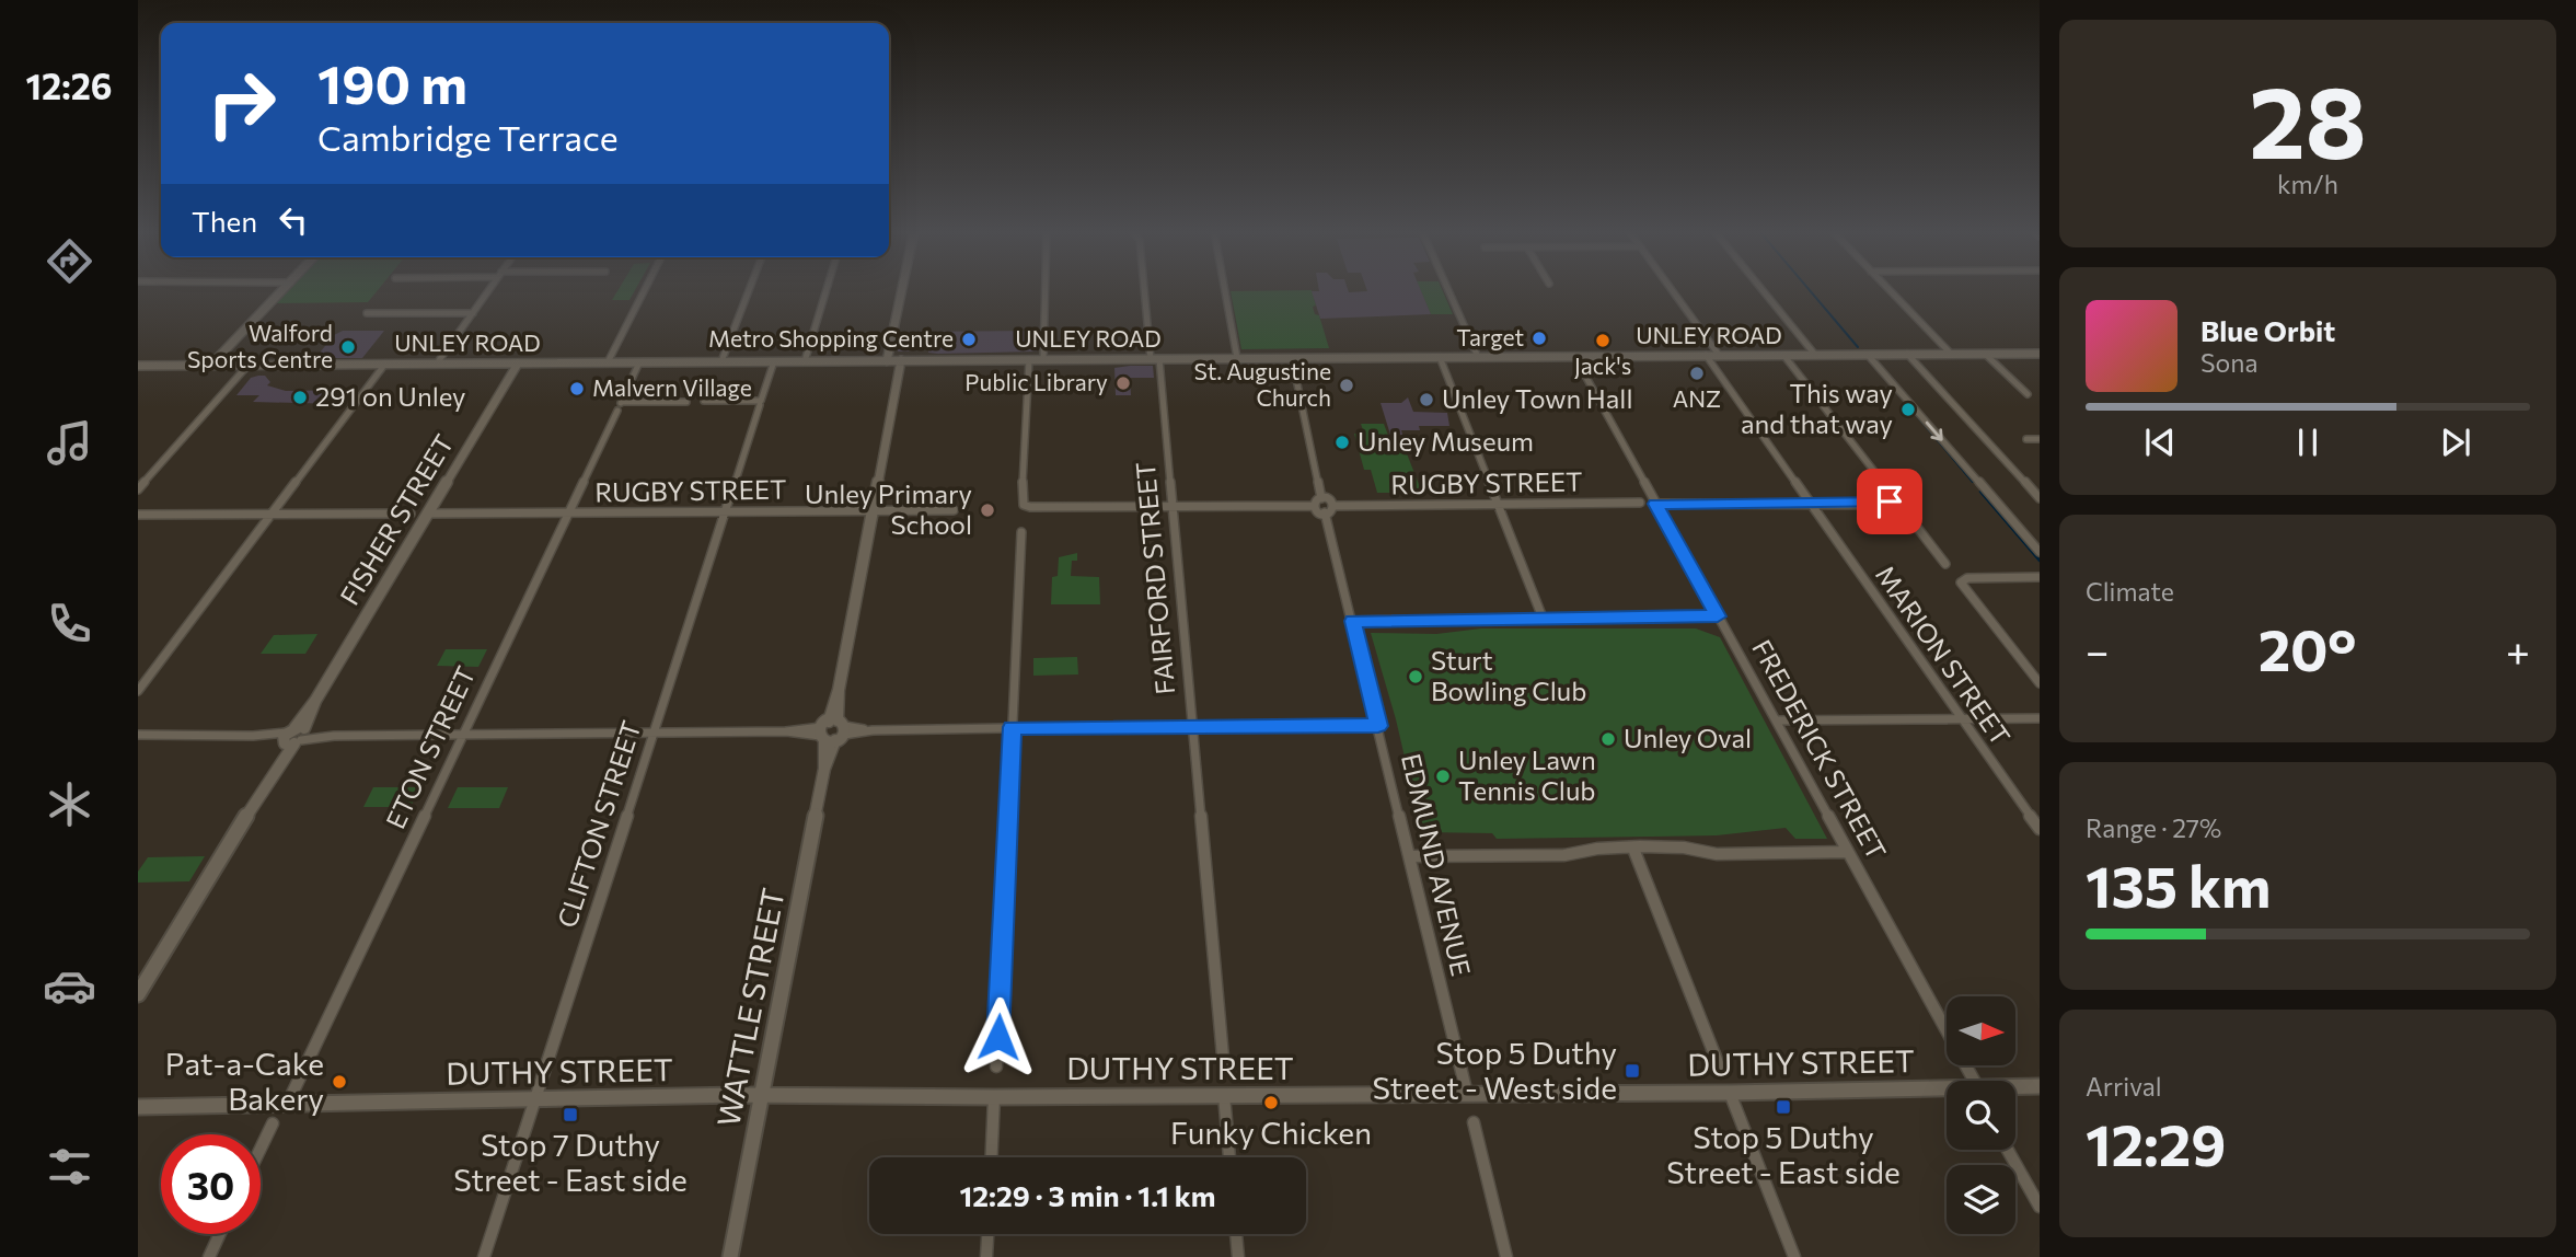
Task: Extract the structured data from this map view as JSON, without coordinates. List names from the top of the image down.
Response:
{
  "streets": {
    "street": [
      "UNLEY ROAD",
      "RUGBY STREET",
      "FISHER STREET",
      "FAIRFORD STREET",
      "MARION STREET",
      "ETON STREET",
      "FREDERICK STREET",
      "CLIFTON STREET",
      "EDMUND AVENUE",
      "WATTLE STREET",
      "DUTHY STREET"
    ]
  },
  "crossings": [
    ["UNLEY ROAD", "FISHER STREET"],
    ["UNLEY ROAD", "FAIRFORD STREET"],
    ["UNLEY ROAD", "MARION STREET"],
    ["UNLEY ROAD", "ETON STREET"],
    ["UNLEY ROAD", "FREDERICK STREET"],
    ["UNLEY ROAD", "CLIFTON STREET"],
    ["UNLEY ROAD", "WATTLE STREET"],
    ["RUGBY STREET", "FISHER STREET"],
    ["RUGBY STREET", "ETON STREET"],
    ["RUGBY STREET", "CLIFTON STREET"],
    ["RUGBY STREET", "WATTLE STREET"],
    ["ETON STREET", "DUTHY STREET"],
    ["CLIFTON STREET", "DUTHY STREET"],
    ["EDMUND AVENUE", "DUTHY STREET"],
    ["WATTLE STREET", "DUTHY STREET"]
  ],
  "places": {
    "other": [
      "Target",
      "Metro Shopping Centre",
      "Jack's",
      "Walford Sports Centre",
      "ANZ",
      "Public Library",
      "St. Augustine Church",
      "Malvern Village",
      "291 on Unley",
      "Unley Town Hall",
      "This way and that way",
      "Unley Museum",
      "Unley Primary School",
      "Sturt Bowling Club",
      "Unley Oval",
      "Unley Lawn Tennis Club",
      "Pat-a-Cake Bakery",
      "Funky Chicken"
    ],
    "transit": ["Stop 5 Duthy Street - West side", "Stop 5 Duthy Street - East side", "Stop 7 Duthy Street - East side"]
  },
  "north": "right",
  "page": {
    "tabs": "12:26",
    "tile": [
      ["28", "km/h"],
      "Climate",
      ["Range · 27%", "135 km"],
      ["Arrival", "12:29"]
    ],
    "turn": ["190 m", "Cambridge Terrace"],
    "then": "Then",
    "song": ["Blue Orbit", "Sona"],
    "heat": ["−", "20°", "+"],
    "limit": "30",
    "trip": "12:29 · 3 min · 1.1 km"
  }
}
